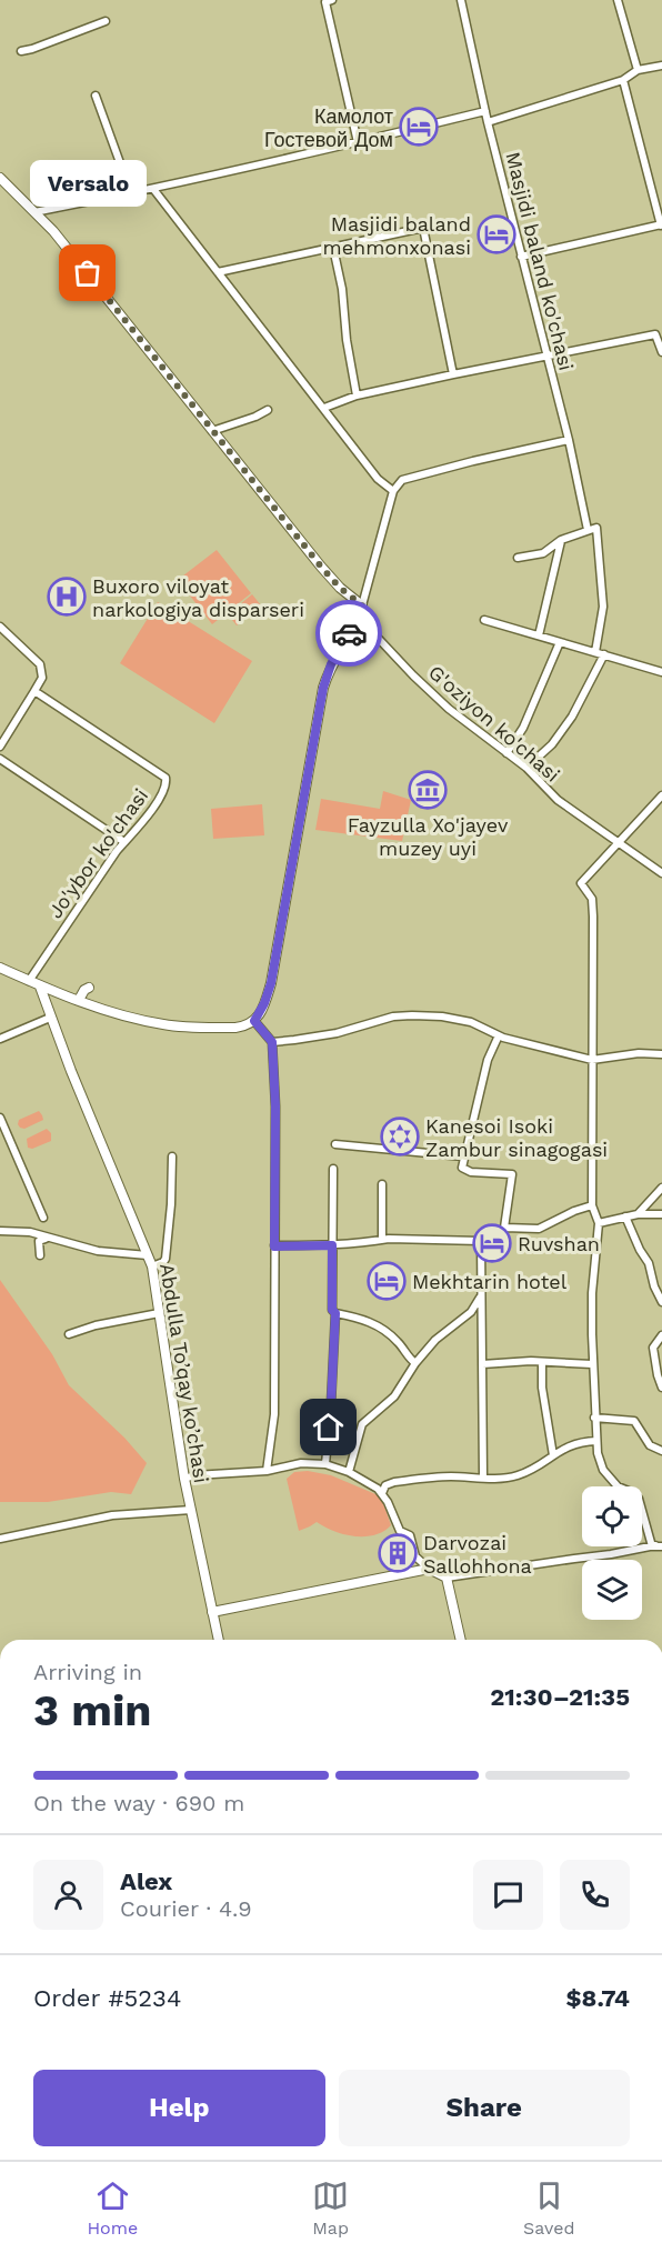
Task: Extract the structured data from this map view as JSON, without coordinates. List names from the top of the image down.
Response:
{
  "streets": {
    "street": [
      "Masjidi baland ko'chasi",
      "G'oziyon ko'chasi",
      "Jo'ybor ko'chasi",
      "Abdulla To’qay ko’chasi"
    ]
  },
  "places": {
    "hotel": [
      "Камолот Гостевой Дом",
      "Masjidi baland mehmonxonasi",
      "Ruvshan",
      "Mekhtarin hotel"
    ],
    "other": ["Versalo"],
    "hospital": ["Buxoro viloyat narkologiya disparseri"],
    "museum": ["Fayzulla Xo'jayev muzey uyi"],
    "synagogue": ["Kanesoi Isoki Zambur sinagogasi"],
    "building": ["Darvozai Sallohhona"]
  },
  "page": {
    "bubble": "Versalo",
    "heading": ["3 min", "Arriving in", "21:30–21:35"],
    "panel": [
      "Alex",
      "Courier · 4.9",
      "Order #5234",
      "$8.74"
    ],
    "bar": "On the way · 690 m",
    "buttons": ["Help", "Share"],
    "tabs": ["Home", "Map", "Saved"]
  }
}
